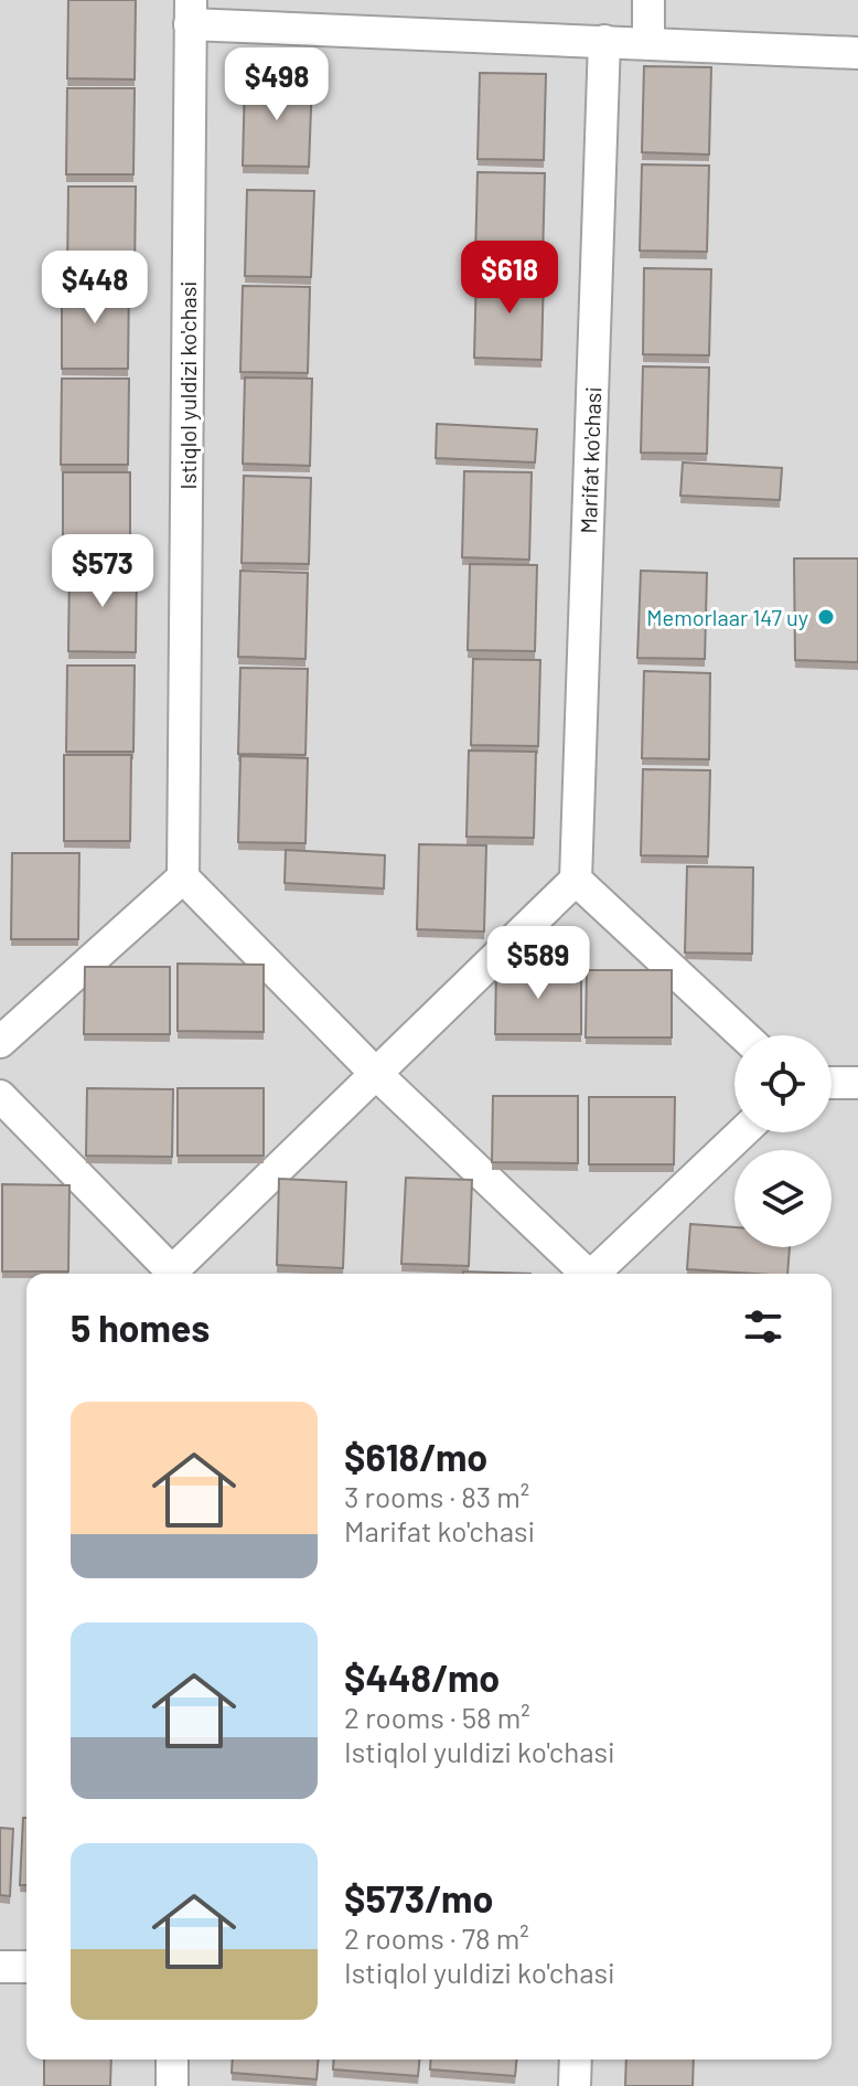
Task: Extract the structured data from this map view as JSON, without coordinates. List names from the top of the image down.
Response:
{
  "streets": {
    "street": ["Istiqlol yuldizi ko'chasi", "Marifat ko'chasi"]
  },
  "places": ["Memorlaar 147 uy"],
  "page": {
    "price": [
      "$498",
      "$618",
      "$448",
      "$573",
      "$589"
    ],
    "heading": "5 homes",
    "list": [
      {
        "name": "$618/mo",
        "note": "3 rooms · 83 m² · Marifat ko'chasi"
      },
      {
        "name": "$448/mo",
        "note": "2 rooms · 58 m² · Istiqlol yuldizi ko'chasi"
      },
      {
        "name": "$573/mo",
        "note": "2 rooms · 78 m² · Istiqlol yuldizi ko'chasi"
      }
    ]
  }
}
